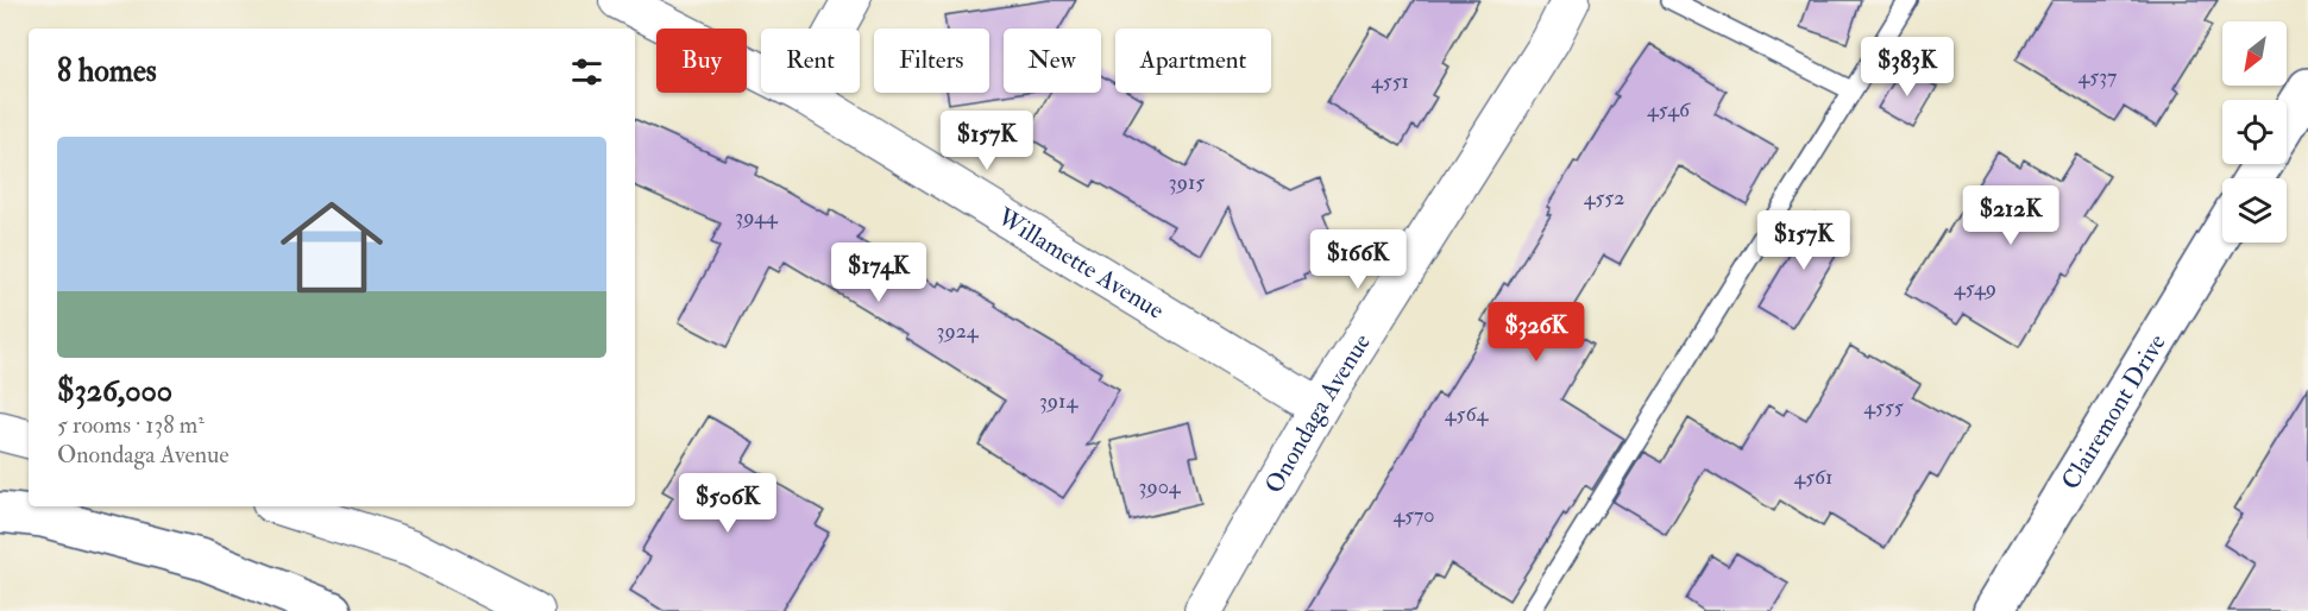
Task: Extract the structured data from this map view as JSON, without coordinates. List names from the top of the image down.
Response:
{
  "streets": {
    "main road": ["Clairemont Drive"],
    "street": ["Willamette Avenue", "Onondaga Avenue"]
  },
  "crossings": [
    ["Willamette Avenue", "Onondaga Avenue"]
  ],
  "house_numbers": [
    "4537",
    "4551",
    "4546",
    "3915",
    "4552",
    "3944",
    "4549",
    "3924",
    "3914",
    "4555",
    "4564",
    "4561",
    "3904",
    "4570"
  ],
  "north": "bottom left",
  "page": {
    "chip": [
      "Buy",
      "Rent",
      "Filters",
      "New",
      "Apartment"
    ],
    "heading": "8 homes",
    "price": [
      "$383K",
      "$157K",
      "$212K",
      "$157K",
      "$166K",
      "$174K",
      "$326K",
      "$506K"
    ],
    "list": [
      {
        "name": "$326,000",
        "note": "5 rooms · 138 m² · Onondaga Avenue"
      }
    ]
  }
}
